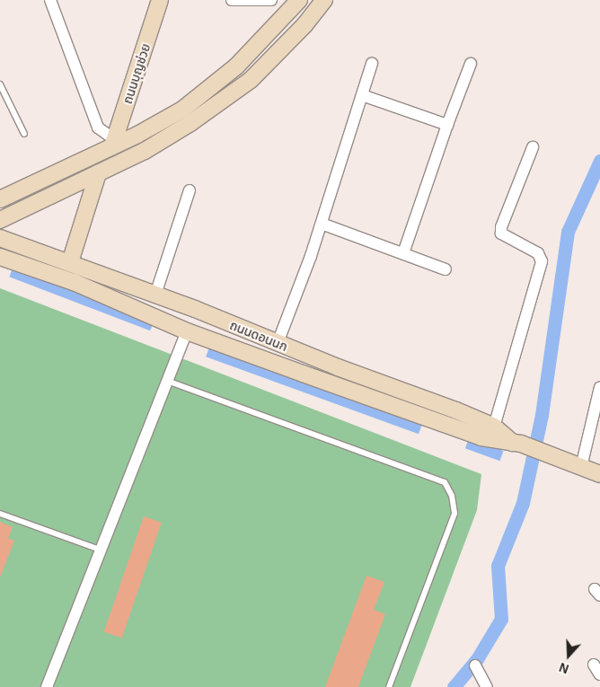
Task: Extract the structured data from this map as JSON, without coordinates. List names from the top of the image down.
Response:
{
  "streets": {
    "main road": ["ถนนบุญช่วย", "ถนนดอนนก"]
  },
  "north": "bottom"
}
